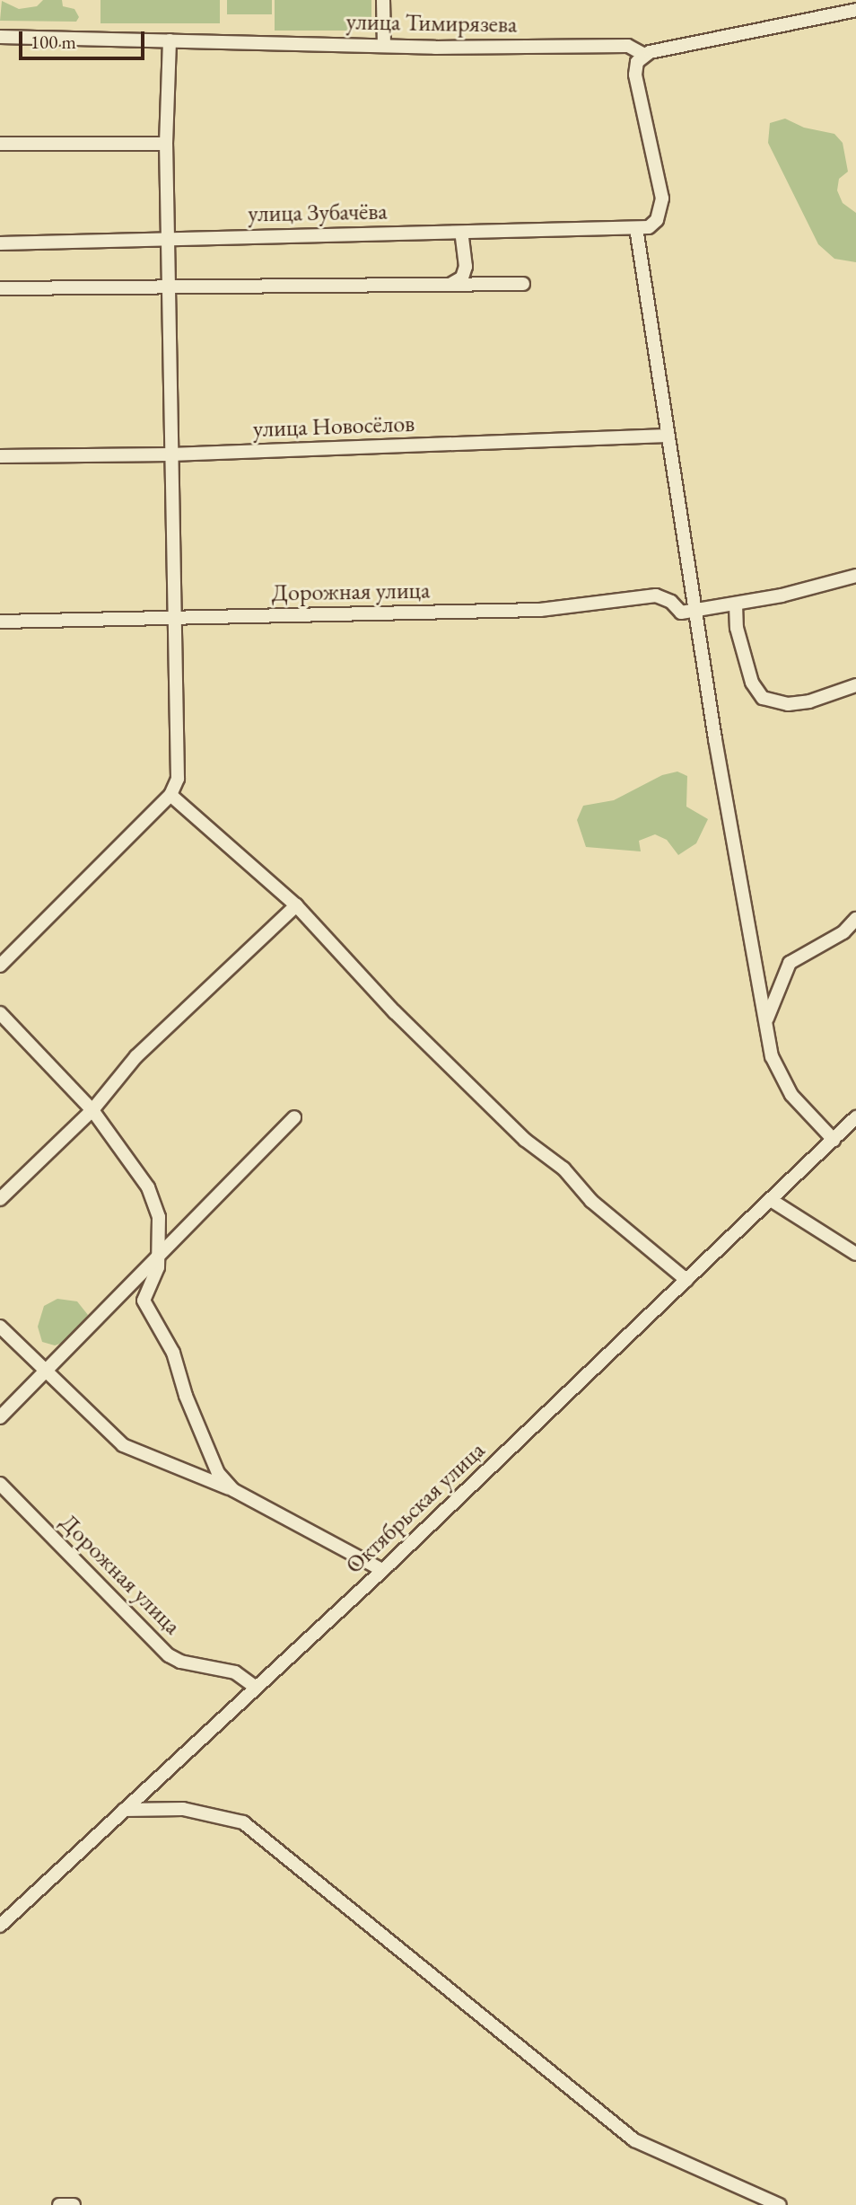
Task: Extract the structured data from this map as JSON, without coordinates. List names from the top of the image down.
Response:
{
  "streets": {
    "street": [
      "улица Тимирязева",
      "улица Зубачёва",
      "улица Новосёлов",
      "Дорожная улица",
      "Октябрьская улица"
    ]
  },
  "crossings": [
    ["Дорожная улица", "Октябрьская улица"]
  ],
  "scale_bar": "100 m"
}
